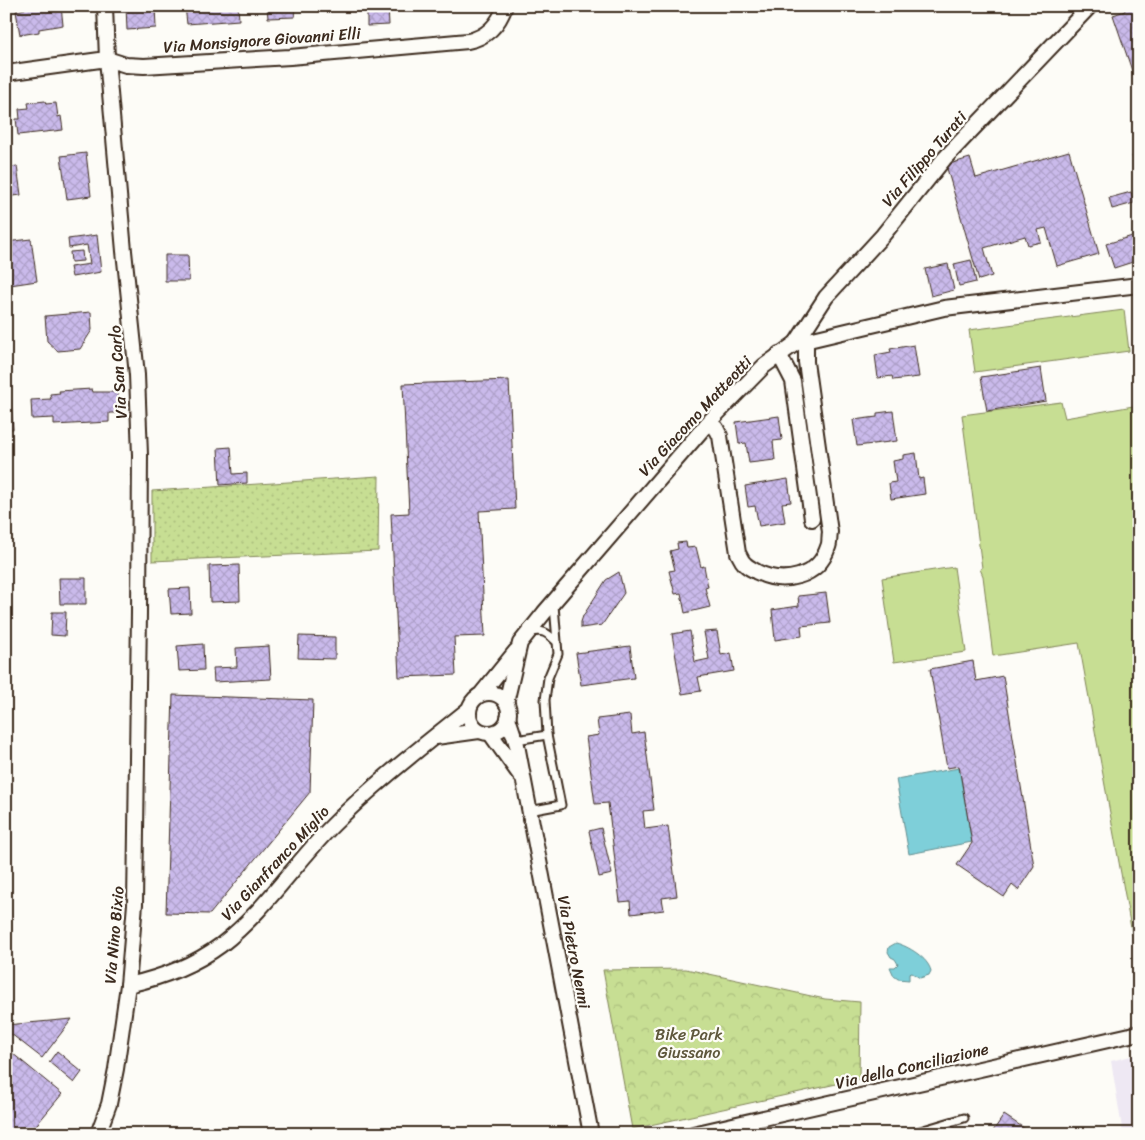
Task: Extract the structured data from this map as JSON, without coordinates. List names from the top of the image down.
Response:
{
  "streets": {
    "street": [
      "Via Monsignore Giovanni Elli",
      "Via Filippo Turati",
      "Via San Carlo",
      "Via Giacomo Matteotti",
      "Via Gianfranco Miglio",
      "Via Nino Bixio",
      "Via Pietro Nenni",
      "Via della Conciliazione"
    ]
  },
  "crossings": [
    ["Via Monsignore Giovanni Elli", "Via San Carlo"],
    ["Via Filippo Turati", "Via Giacomo Matteotti"],
    ["Via San Carlo", "Via Nino Bixio"],
    ["Via Giacomo Matteotti", "Via Gianfranco Miglio"],
    ["Via Giacomo Matteotti", "Via Pietro Nenni"],
    ["Via Gianfranco Miglio", "Via Nino Bixio"],
    ["Via Gianfranco Miglio", "Via Pietro Nenni"]
  ],
  "parks": ["Bike Park Giussano"]
}
